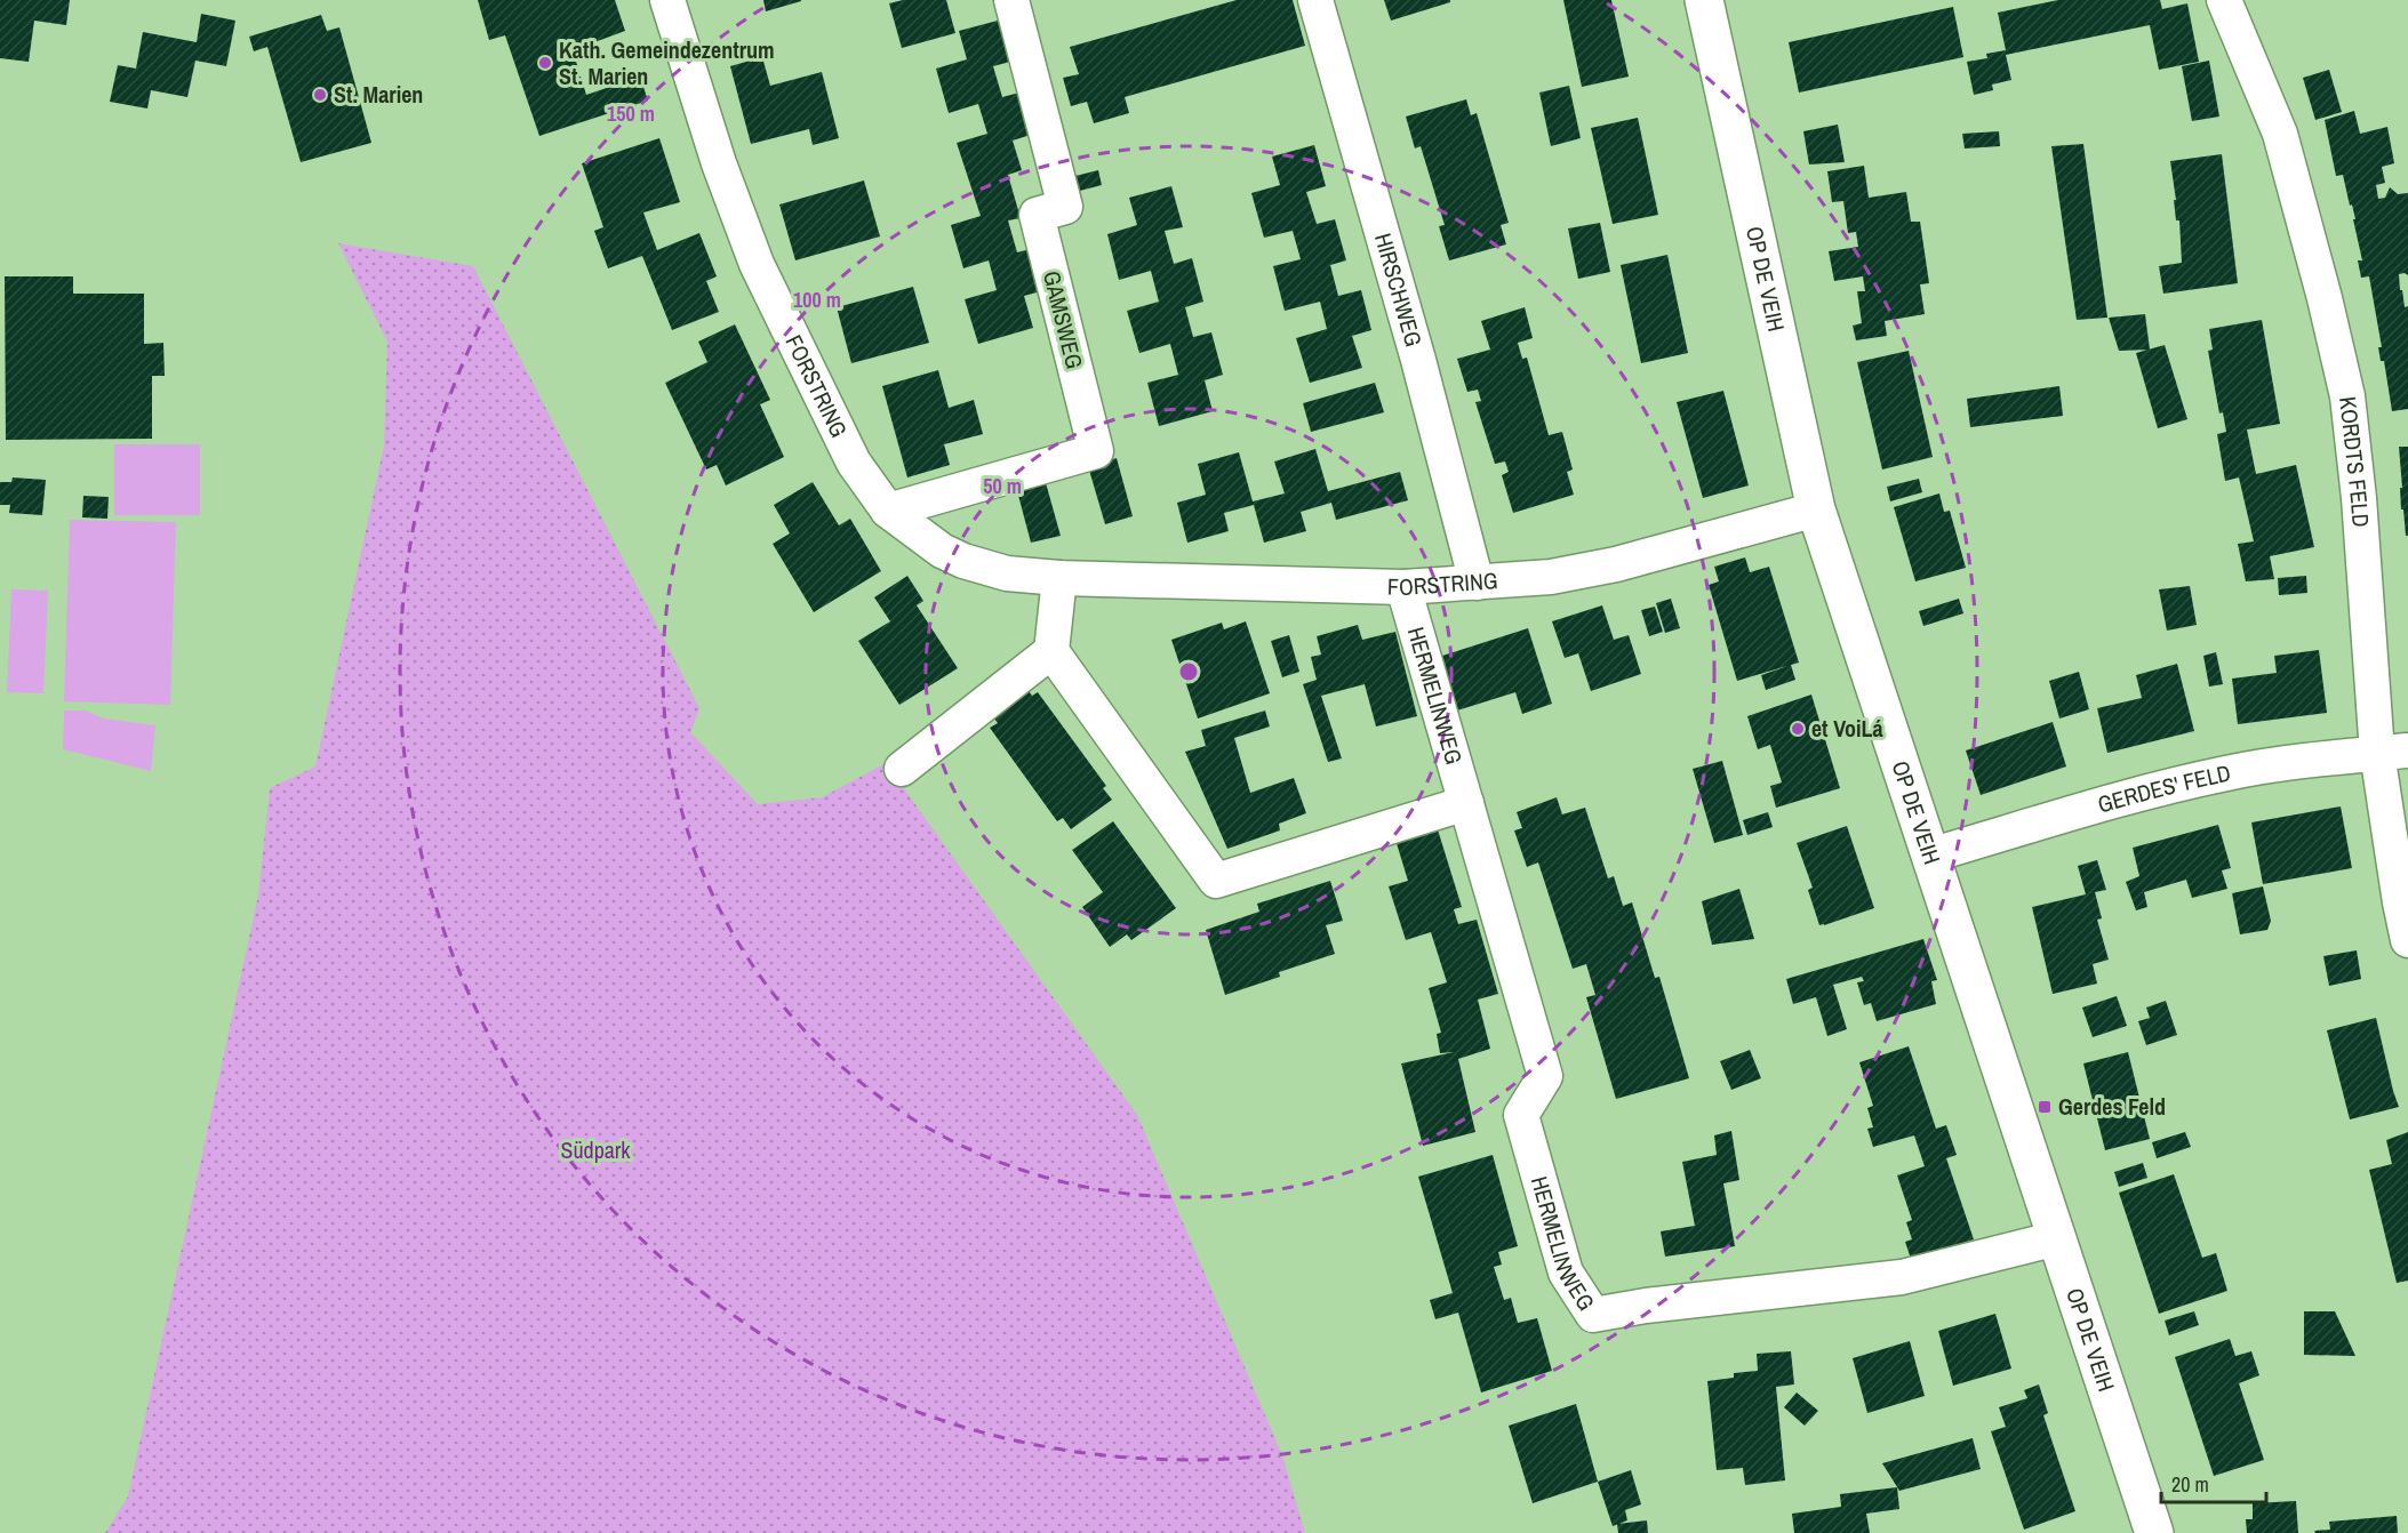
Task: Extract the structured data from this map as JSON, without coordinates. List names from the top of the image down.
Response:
{
  "streets": {
    "street": [
      "OP DE VEIH",
      "HIRSCHWEG",
      "GAMSWEG",
      "FORSTRING",
      "KORDTS FELD",
      "HERMELINWEG",
      "GERDES' FELD"
    ]
  },
  "crossings": [
    ["OP DE VEIH", "FORSTRING"],
    ["OP DE VEIH", "HERMELINWEG"],
    ["OP DE VEIH", "GERDES' FELD"],
    ["HIRSCHWEG", "FORSTRING"],
    ["GAMSWEG", "FORSTRING"],
    ["FORSTRING", "HERMELINWEG"],
    ["KORDTS FELD", "GERDES' FELD"]
  ],
  "parks": ["Südpark"],
  "places": {
    "other": ["Kath. Gemeindezentrum St. Marien", "St. Marien", "et VoiLá"],
    "transit": ["Gerdes Feld"]
  },
  "scale_bar": "20 m",
  "rings": ["150 m", "100 m", "50 m"]
}
